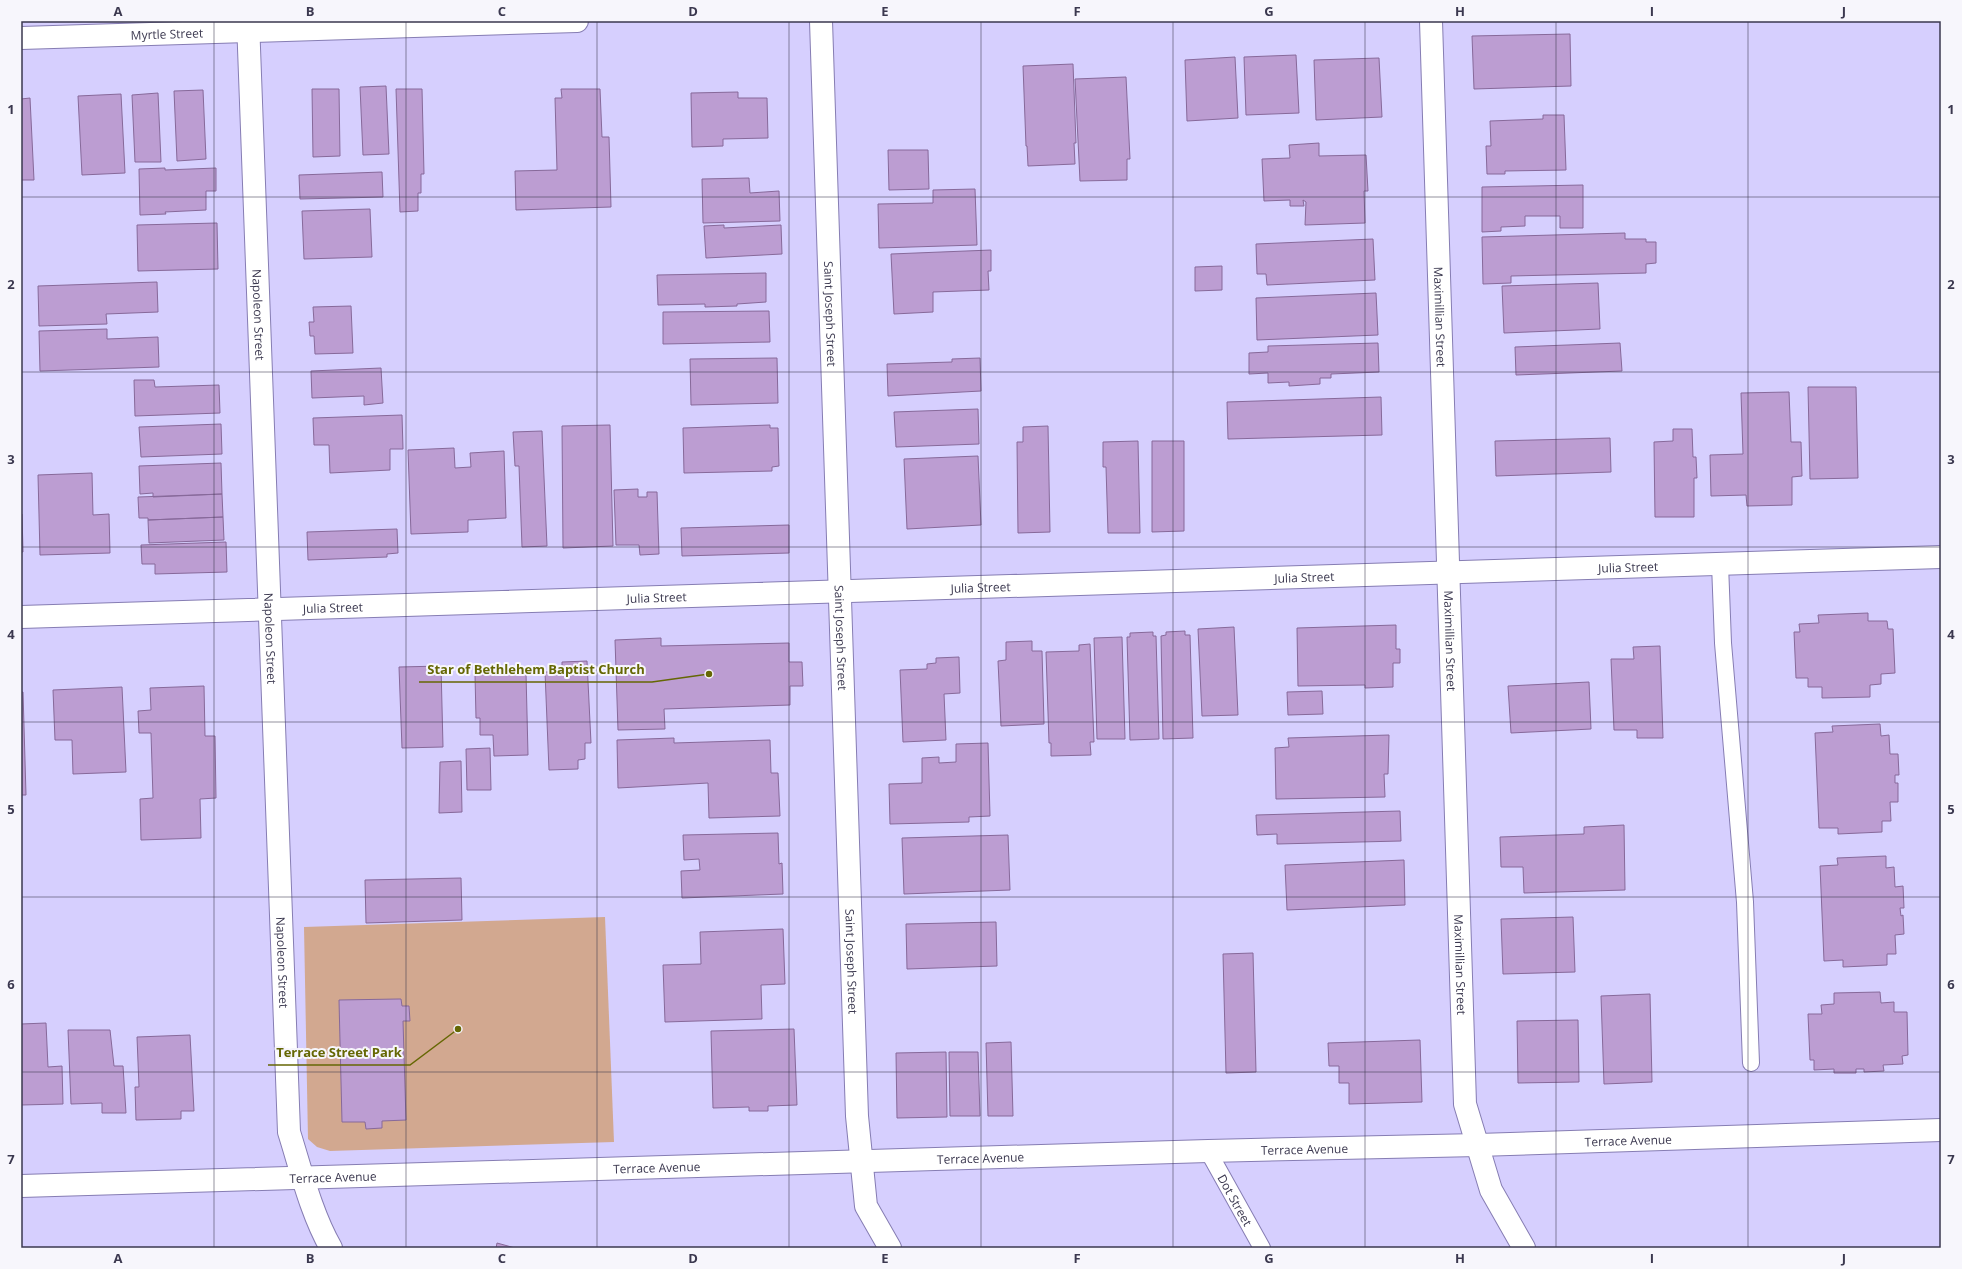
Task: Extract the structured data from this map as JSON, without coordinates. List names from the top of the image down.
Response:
{
  "streets": {
    "street": [
      "Myrtle Street",
      "Saint Joseph Street",
      "Napoleon Street",
      "Maximillian Street",
      "Julia Street",
      "Terrace Avenue"
    ],
    "lane": ["Dot Street"]
  },
  "crossings": [
    ["Myrtle Street", "Napoleon Street"],
    ["Saint Joseph Street", "Julia Street"],
    ["Saint Joseph Street", "Terrace Avenue"],
    ["Napoleon Street", "Julia Street"],
    ["Napoleon Street", "Terrace Avenue"],
    ["Maximillian Street", "Julia Street"],
    ["Maximillian Street", "Terrace Avenue"],
    ["Terrace Avenue", "Dot Street"]
  ],
  "places": ["Star of Bethlehem Baptist Church", "Terrace Street Park"],
  "grid": {
    "columns": [
      "A",
      "B",
      "C",
      "D",
      "E",
      "F",
      "G",
      "H",
      "I",
      "J"
    ],
    "rows": [
      "1",
      "2",
      "3",
      "4",
      "5",
      "6",
      "7"
    ]
  }
}
